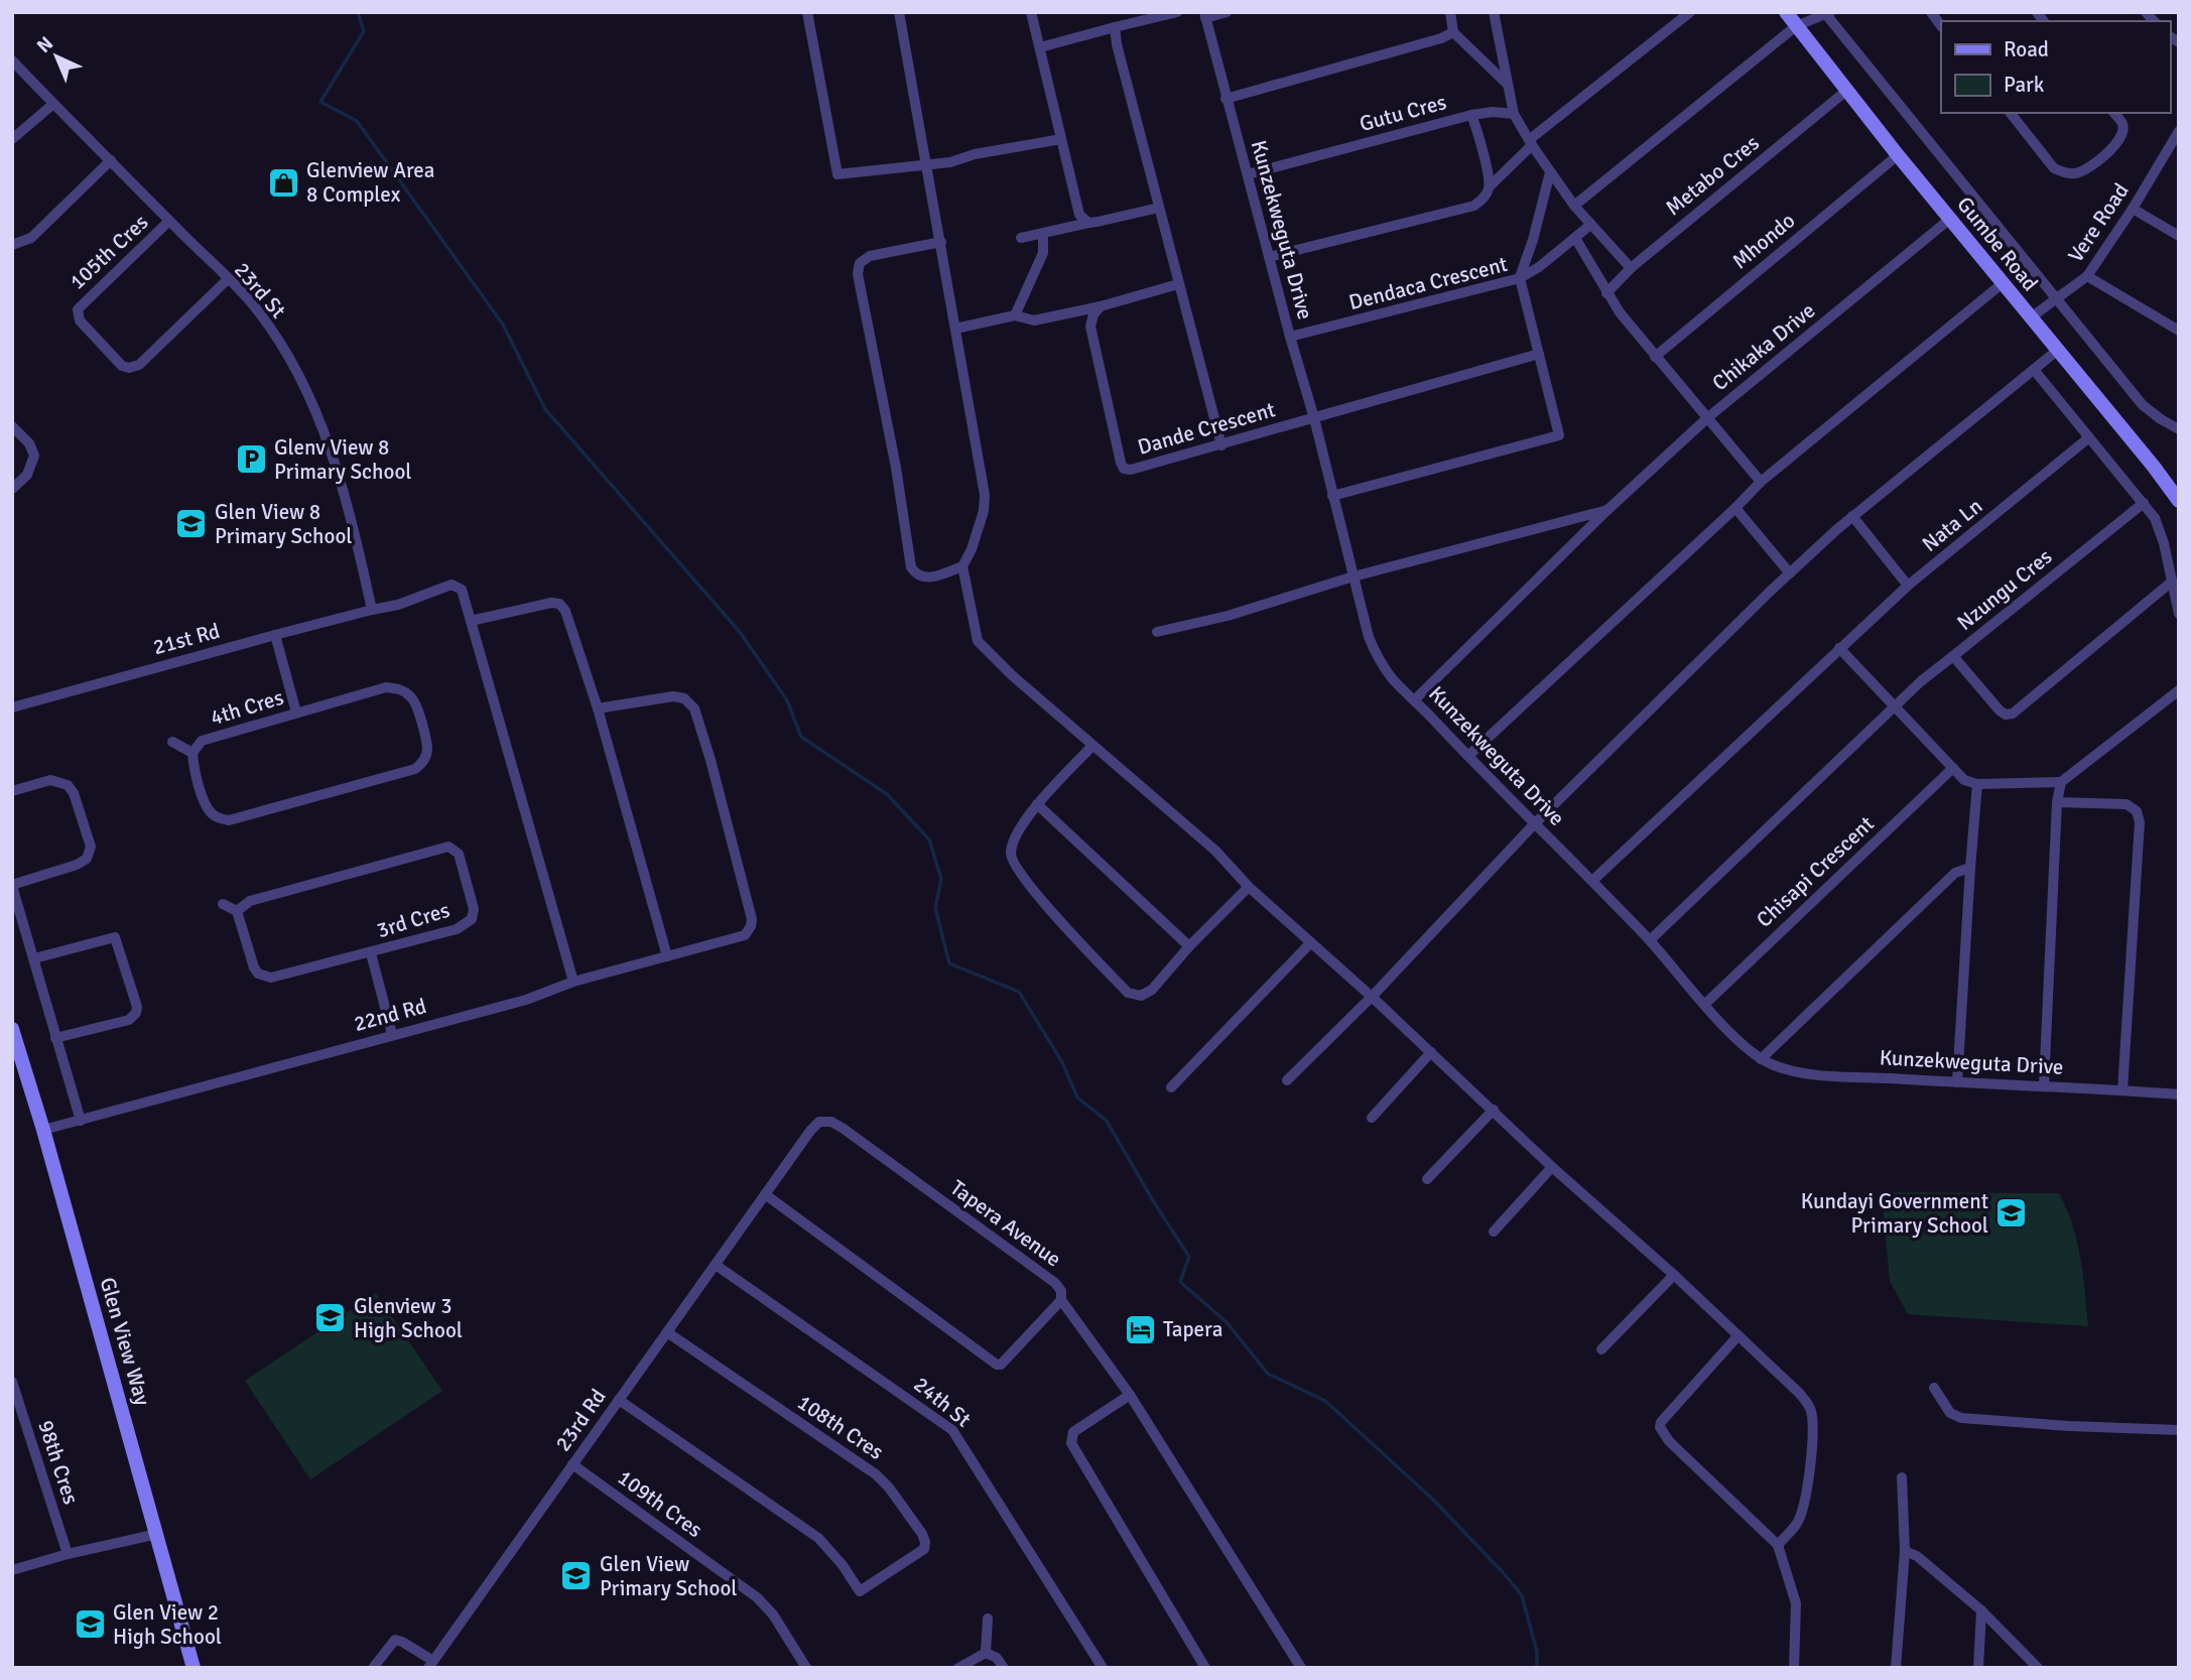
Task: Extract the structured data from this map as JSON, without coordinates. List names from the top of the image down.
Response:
{
  "streets": {
    "street": [
      "Gutu Cres",
      "Metabo Cres",
      "Vere Road",
      "Kunzekweguta Drive",
      "Mhondo",
      "Gumbe Road",
      "105th Cres",
      "Dendaca Crescent",
      "23rd St",
      "Chikaka Drive",
      "Dande Crescent",
      "Nata Ln",
      "Nzungu Cres",
      "21st Rd",
      "4th Cres",
      "Chisapi Crescent",
      "3rd Cres",
      "22nd Rd",
      "Tapera Avenue",
      "Glen View Way",
      "24th St",
      "23rd Rd",
      "108th Cres",
      "98th Cres",
      "109th Cres"
    ]
  },
  "crossings": [
    ["Gutu Cres", "Kunzekweguta Drive"],
    ["Metabo Cres", "Gumbe Road"],
    ["Vere Road", "Gumbe Road"],
    ["Kunzekweguta Drive", "Dendaca Crescent"],
    ["Kunzekweguta Drive", "Chikaka Drive"],
    ["Kunzekweguta Drive", "Dande Crescent"],
    ["Kunzekweguta Drive", "Nata Ln"],
    ["Kunzekweguta Drive", "Chisapi Crescent"],
    ["Mhondo", "Gumbe Road"],
    ["Gumbe Road", "Chikaka Drive"],
    ["105th Cres", "23rd St"],
    ["Dendaca Crescent", "Dande Crescent"],
    ["23rd St", "21st Rd"],
    ["21st Rd", "22nd Rd"],
    ["22nd Rd", "Glen View Way"],
    ["Tapera Avenue", "23rd Rd"],
    ["24th St", "23rd Rd"],
    ["23rd Rd", "108th Cres"],
    ["23rd Rd", "109th Cres"]
  ],
  "places": {
    "shop": ["Glenview Area 8 Complex"],
    "parking": ["Glenv View 8 Primary School"],
    "school or university": [
      "Glen View 8 Primary School",
      "Kundayi Government Primary School",
      "Glenview 3 High School",
      "Glen View Primary School",
      "Glen View 2 High School"
    ],
    "hotel": ["Tapera"]
  },
  "legend": ["Road", "Park"],
  "north": "top left"
}
